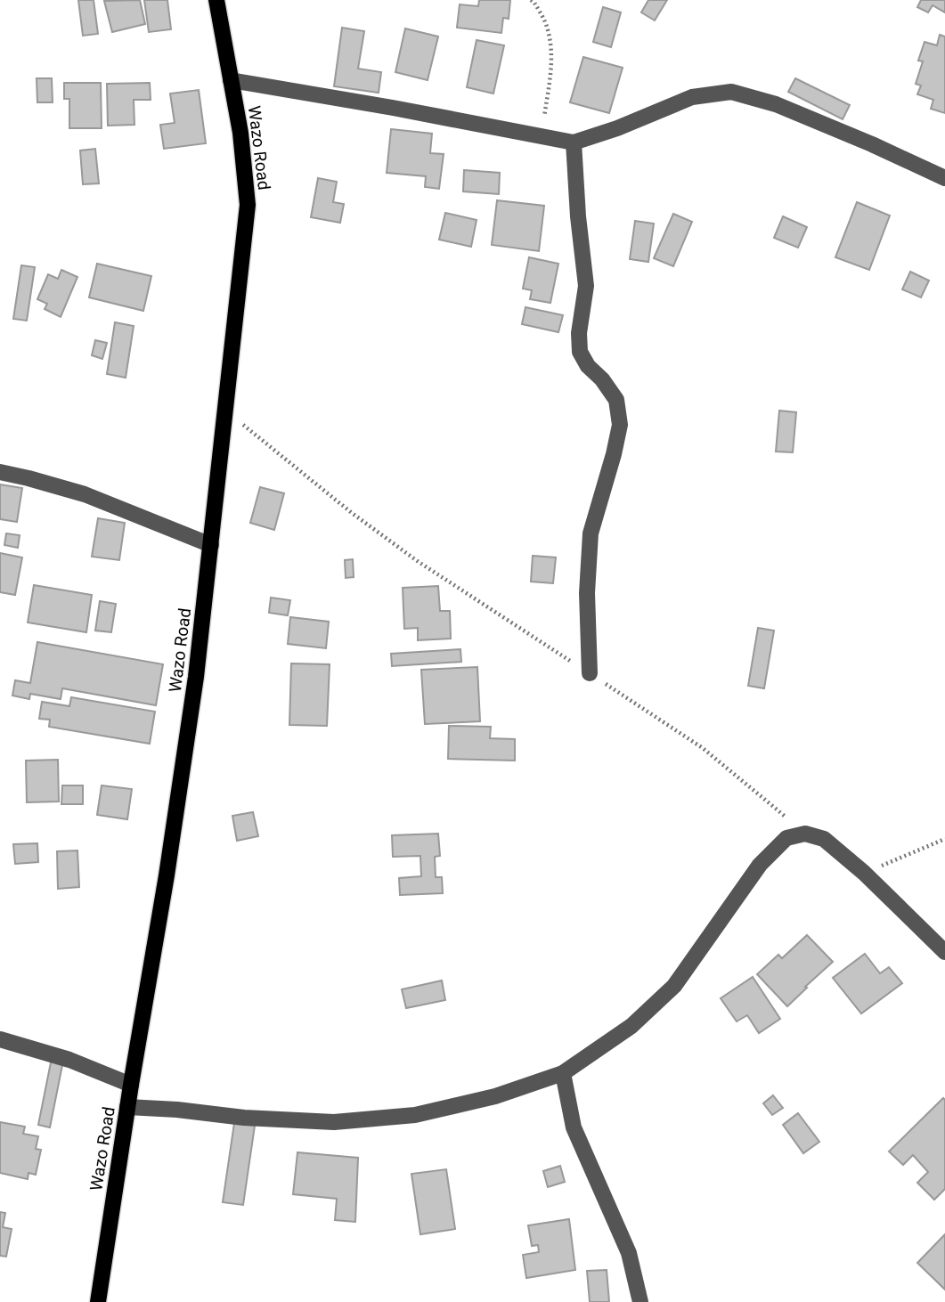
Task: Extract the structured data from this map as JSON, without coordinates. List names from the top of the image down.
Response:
{
  "streets": {
    "main road": ["Wazo Road"]
  }
}
